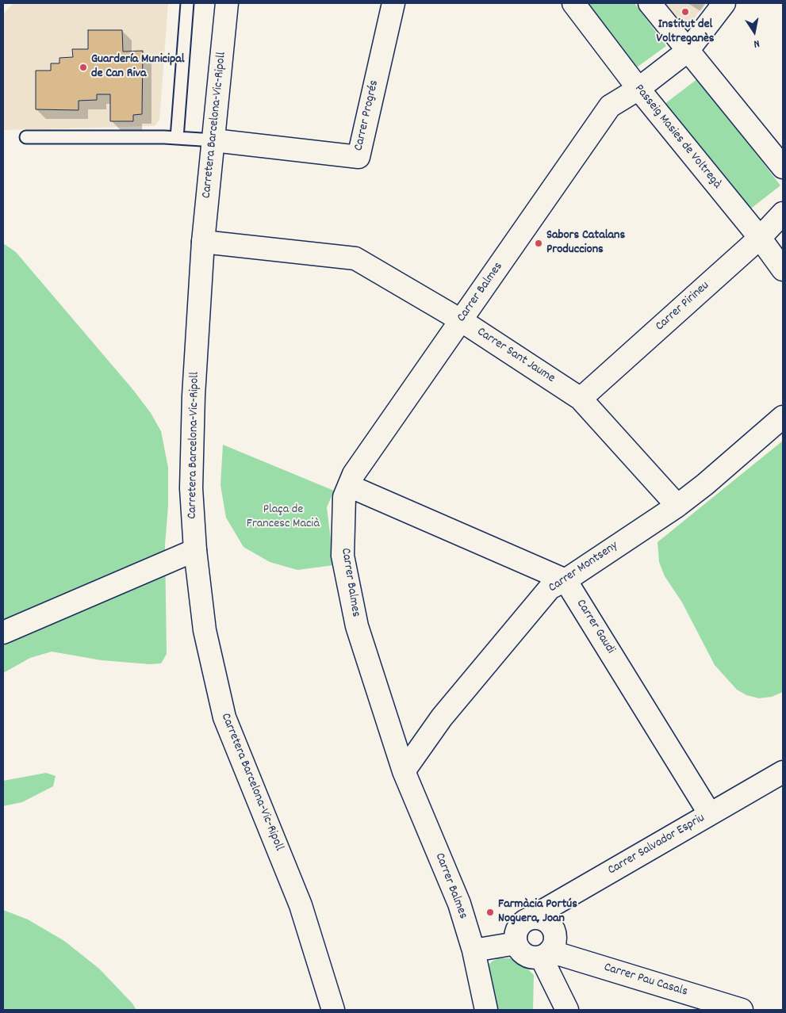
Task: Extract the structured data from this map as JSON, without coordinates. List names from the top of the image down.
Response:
{
  "streets": {
    "street": [
      "Carrer Progrés",
      "Carretera Barcelona-Vic-Ripoll",
      "Passeig Masies de Voltregà",
      "Carrer Balmes",
      "Carrer Pirineu",
      "Carrer Sant Jaume",
      "Carrer Montseny",
      "Carrer Gaudi",
      "Carrer Salvador Espriu",
      "Carrer Pau Casals"
    ]
  },
  "crossings": [
    ["Carrer Progrés", "Carretera Barcelona-Vic-Ripoll"],
    ["Carretera Barcelona-Vic-Ripoll", "Carrer Sant Jaume"],
    ["Passeig Masies de Voltregà", "Carrer Balmes"],
    ["Passeig Masies de Voltregà", "Carrer Pirineu"],
    ["Carrer Balmes", "Carrer Sant Jaume"],
    ["Carrer Balmes", "Carrer Montseny"],
    ["Carrer Pirineu", "Carrer Sant Jaume"],
    ["Carrer Sant Jaume", "Carrer Montseny"],
    ["Carrer Montseny", "Carrer Gaudi"],
    ["Carrer Gaudi", "Carrer Salvador Espriu"],
    ["Carrer Salvador Espriu", "Carrer Pau Casals"]
  ],
  "parks": ["Plaça de Francesc Macià"],
  "places": [
    "Institut del Voltreganès",
    "Guardería Municipal de Can Riva",
    "Sabors Catalans Produccions",
    "Farmàcia Portús Noguera, Joan"
  ],
  "north": "bottom"
}
